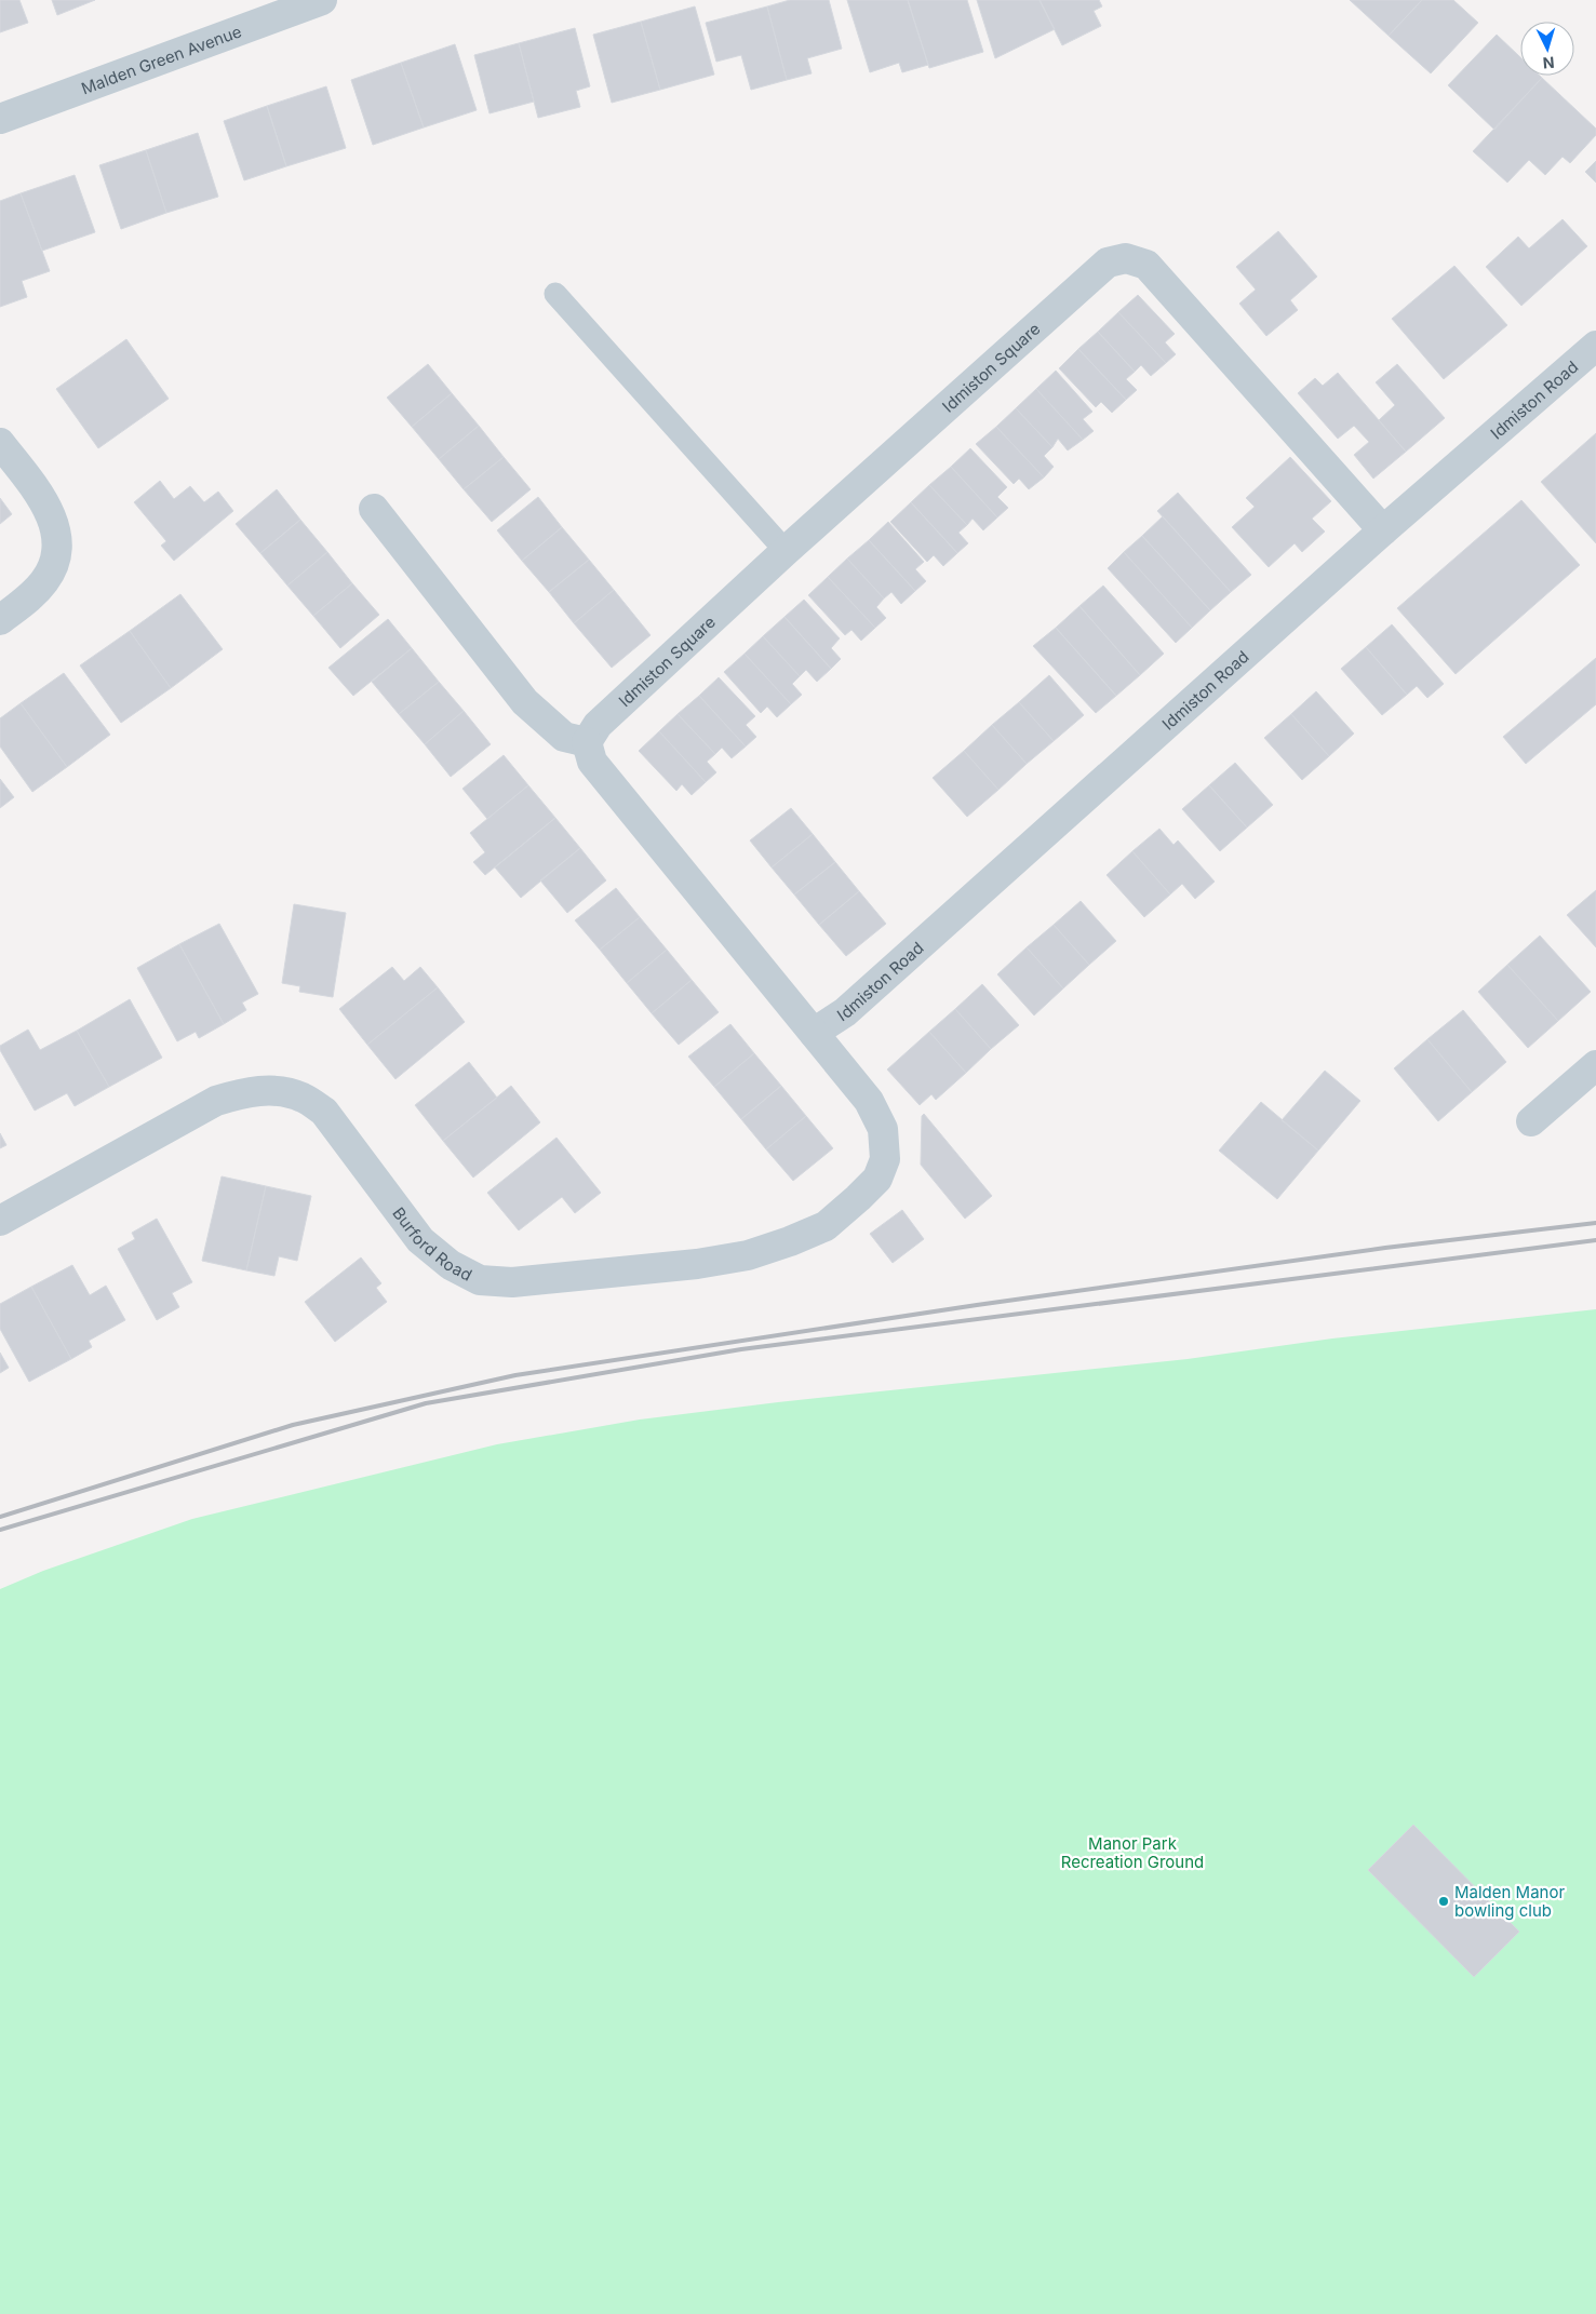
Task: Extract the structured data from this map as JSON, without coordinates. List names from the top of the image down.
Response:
{
  "streets": {
    "street": [
      "Malden Green Avenue",
      "Idmiston Square",
      "Idmiston Road",
      "Burford Road"
    ]
  },
  "crossings": [
    ["Idmiston Square", "Idmiston Road"],
    ["Idmiston Square", "Burford Road"],
    ["Idmiston Road", "Burford Road"]
  ],
  "parks": ["Manor Park Recreation Ground"],
  "places": ["Malden Manor bowling club"],
  "north": "bottom"
}
